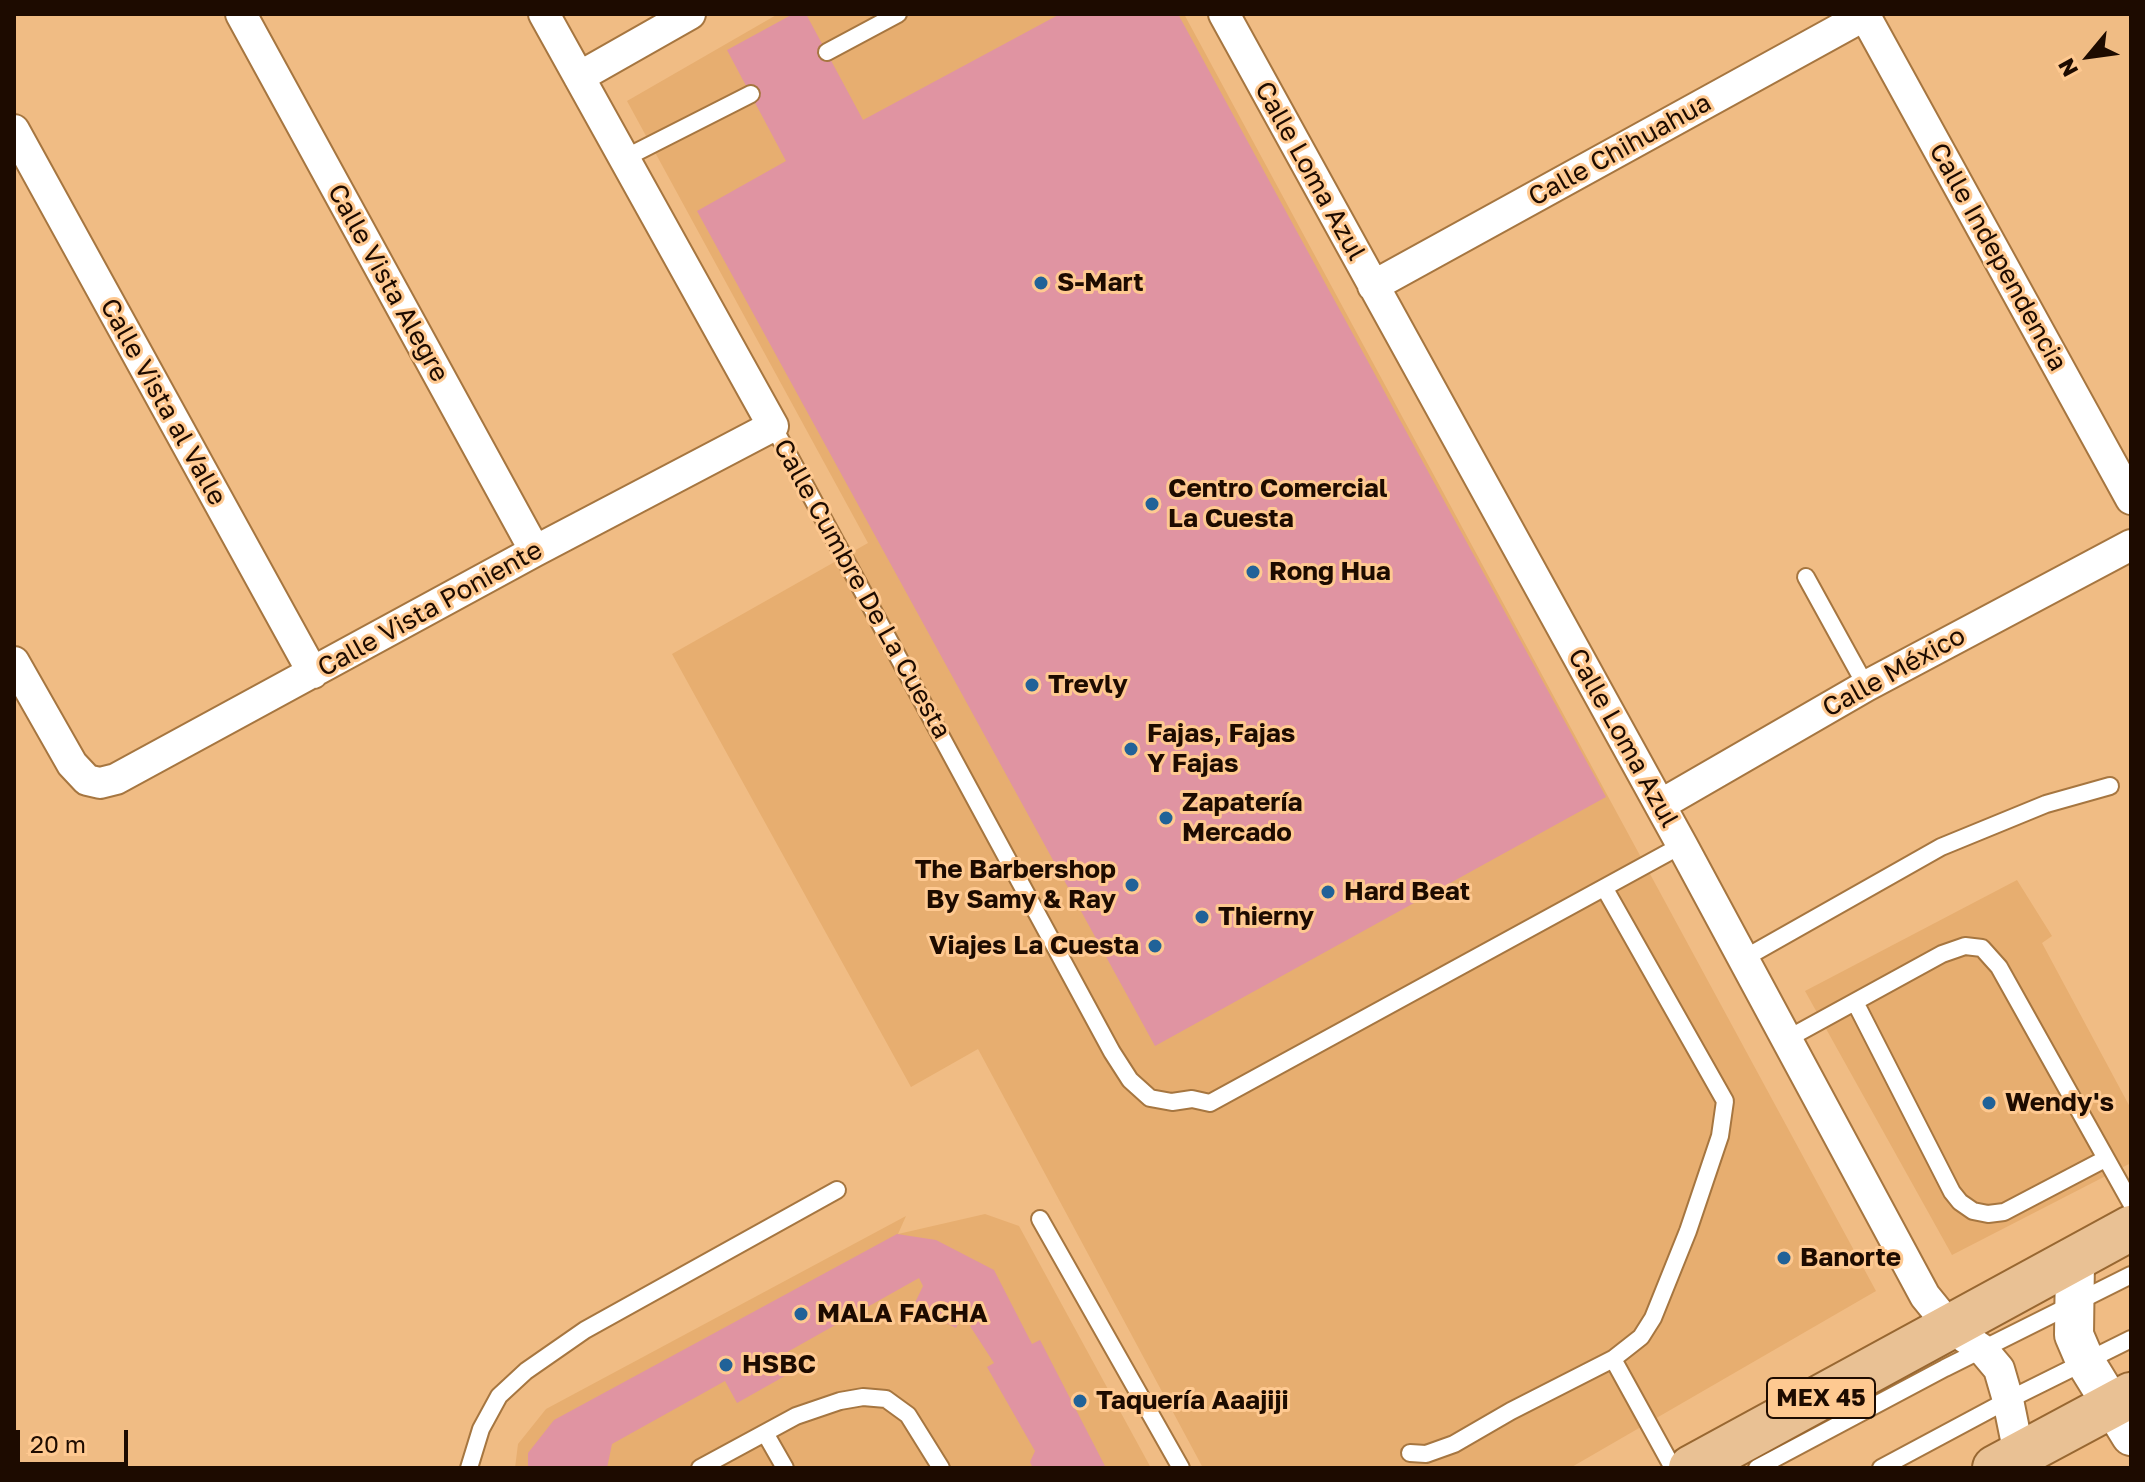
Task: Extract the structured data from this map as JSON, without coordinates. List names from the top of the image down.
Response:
{
  "streets": {
    "main road": ["MEX 45"],
    "street": [
      "Calle Chihuahua",
      "Calle Loma Azul",
      "Calle Independencia",
      "Calle Vista Alegre",
      "Calle Vista al Valle",
      "Calle Cumbre De La Cuesta",
      "Calle Vista Poniente",
      "Calle México"
    ]
  },
  "crossings": [
    ["Calle Chihuahua", "Calle Loma Azul"],
    ["Calle Chihuahua", "Calle Independencia"],
    ["Calle Loma Azul", "Calle México"],
    ["Calle Loma Azul", "MEX 45"],
    ["Calle Vista Alegre", "Calle Vista Poniente"],
    ["Calle Vista al Valle", "Calle Vista Poniente"],
    ["Calle Cumbre De La Cuesta", "Calle Vista Poniente"]
  ],
  "places": [
    "S-Mart",
    "Centro Comercial La Cuesta",
    "Rong Hua",
    "Trevly",
    "Fajas, Fajas Y Fajas",
    "Zapatería Mercado",
    "The Barbershop By Samy & Ray",
    "Hard Beat",
    "Thierny",
    "Viajes La Cuesta",
    "Wendy's",
    "Banorte",
    "MALA FACHA",
    "HSBC",
    "Taquería Aaajiji"
  ],
  "scale_bar": "20 m",
  "north": "bottom left"
}
